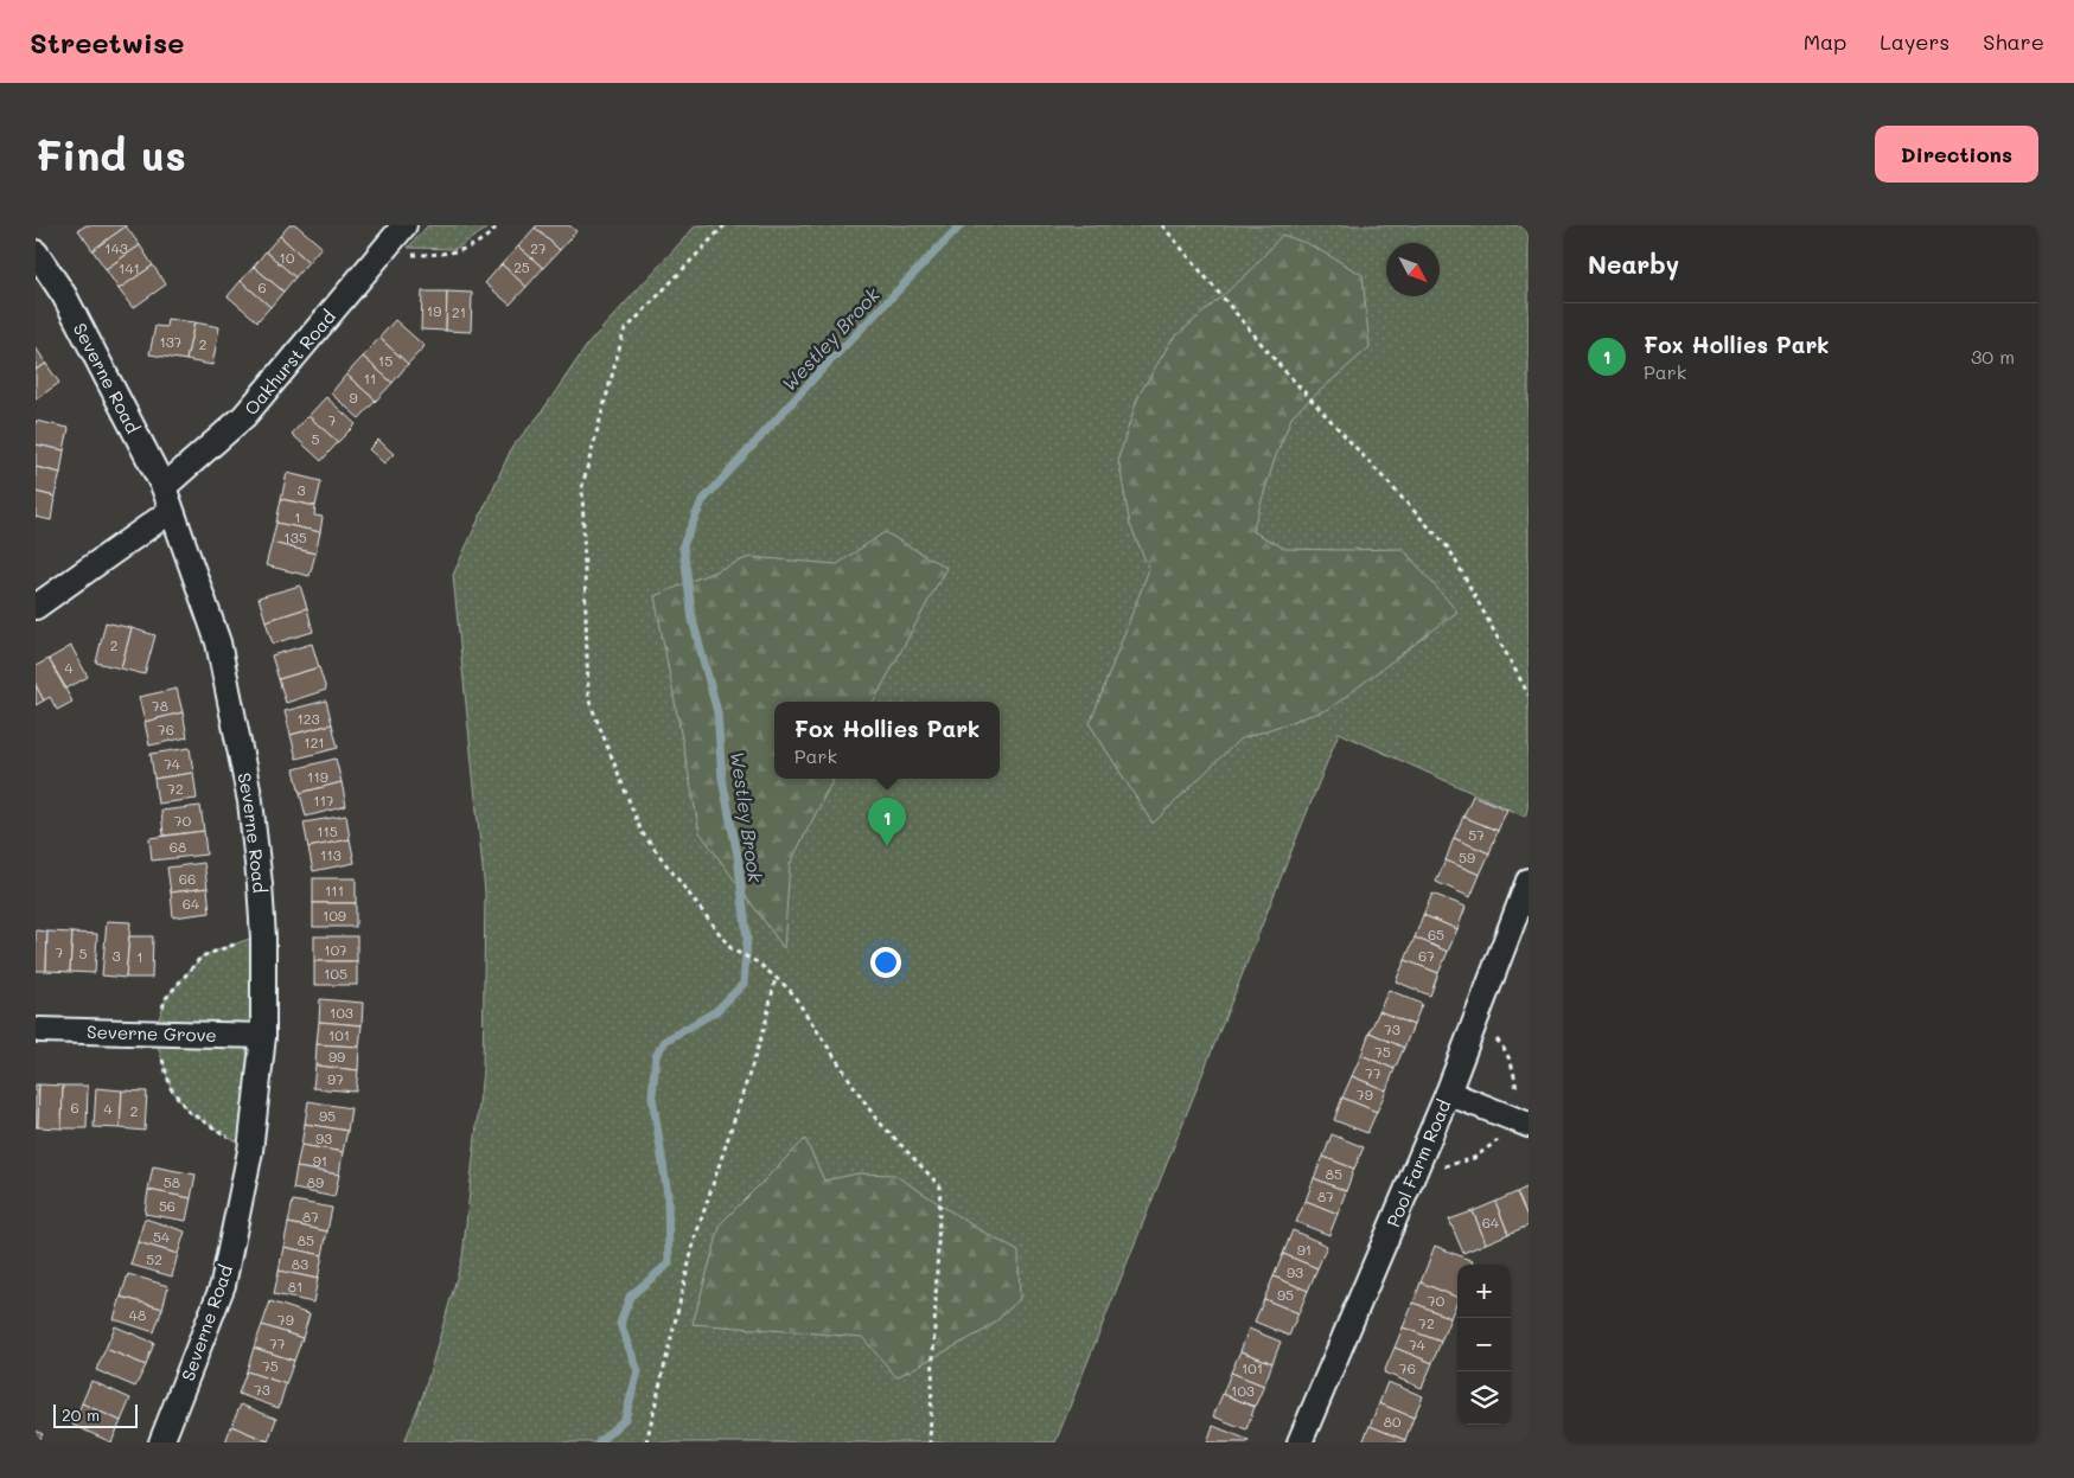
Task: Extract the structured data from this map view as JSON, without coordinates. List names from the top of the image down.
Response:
{
  "streets": {
    "street": [
      "Oakhurst Road",
      "Severne Road",
      "Severne Grove",
      "Pool Farm Road"
    ]
  },
  "crossings": [
    ["Oakhurst Road", "Severne Road"],
    ["Severne Road", "Severne Grove"]
  ],
  "water": ["Westley Brook"],
  "house_numbers": [
    "143",
    "27",
    "10",
    "25",
    "141",
    "6",
    "19",
    "21",
    "137",
    "2",
    "15",
    "11",
    "9",
    "7",
    "5",
    "3",
    "1",
    "135",
    "2",
    "4",
    "78",
    "123",
    "76",
    "121",
    "74",
    "119",
    "72",
    "117",
    "70",
    "115",
    "57",
    "68",
    "113",
    "59",
    "66",
    "111",
    "64",
    "109",
    "65",
    "107",
    "7",
    "5",
    "3",
    "67",
    "1",
    "105",
    "103",
    "73",
    "101",
    "75",
    "99",
    "77",
    "97",
    "79",
    "6",
    "4",
    "2",
    "95",
    "93",
    "91",
    "85",
    "58",
    "89",
    "87",
    "56",
    "87",
    "64",
    "54",
    "85",
    "91",
    "52",
    "83",
    "93",
    "81",
    "95",
    "70",
    "48",
    "79",
    "72",
    "77",
    "74",
    "75",
    "101",
    "76",
    "73",
    "103",
    "80"
  ],
  "scale_bar": "20 m",
  "north": "bottom right",
  "page": {
    "header": "Streetwise",
    "nav": ["Map", "Layers", "Share"],
    "buttons": "Directions",
    "title": "Find us",
    "heading": "Nearby",
    "list": [
      {
        "mark": "1",
        "name": "Fox Hollies Park",
        "note": "Park",
        "value": "30 m"
      }
    ],
    "popup": ["Fox Hollies Park", "Park"],
    "pins": "1",
    "map_buttons": ["+", "−"],
    "scale": "20 m"
  }
}
